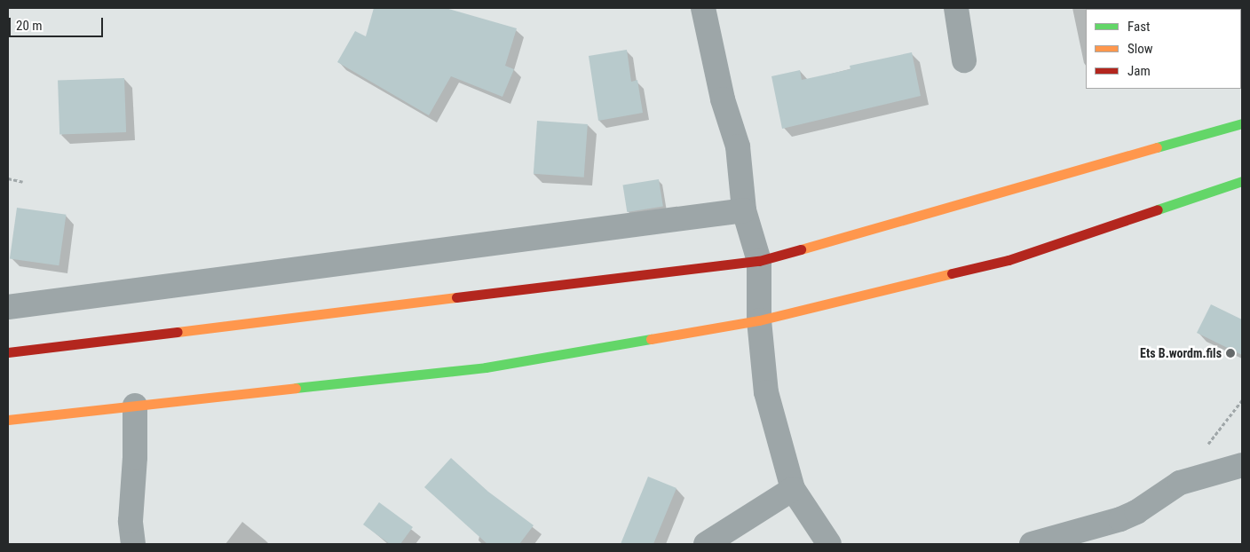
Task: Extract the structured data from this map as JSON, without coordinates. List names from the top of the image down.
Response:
{
  "places": ["Ets B.wordm.fils"],
  "legend": ["Fast", "Slow", "Jam"],
  "scale_bar": "20 m"
}
